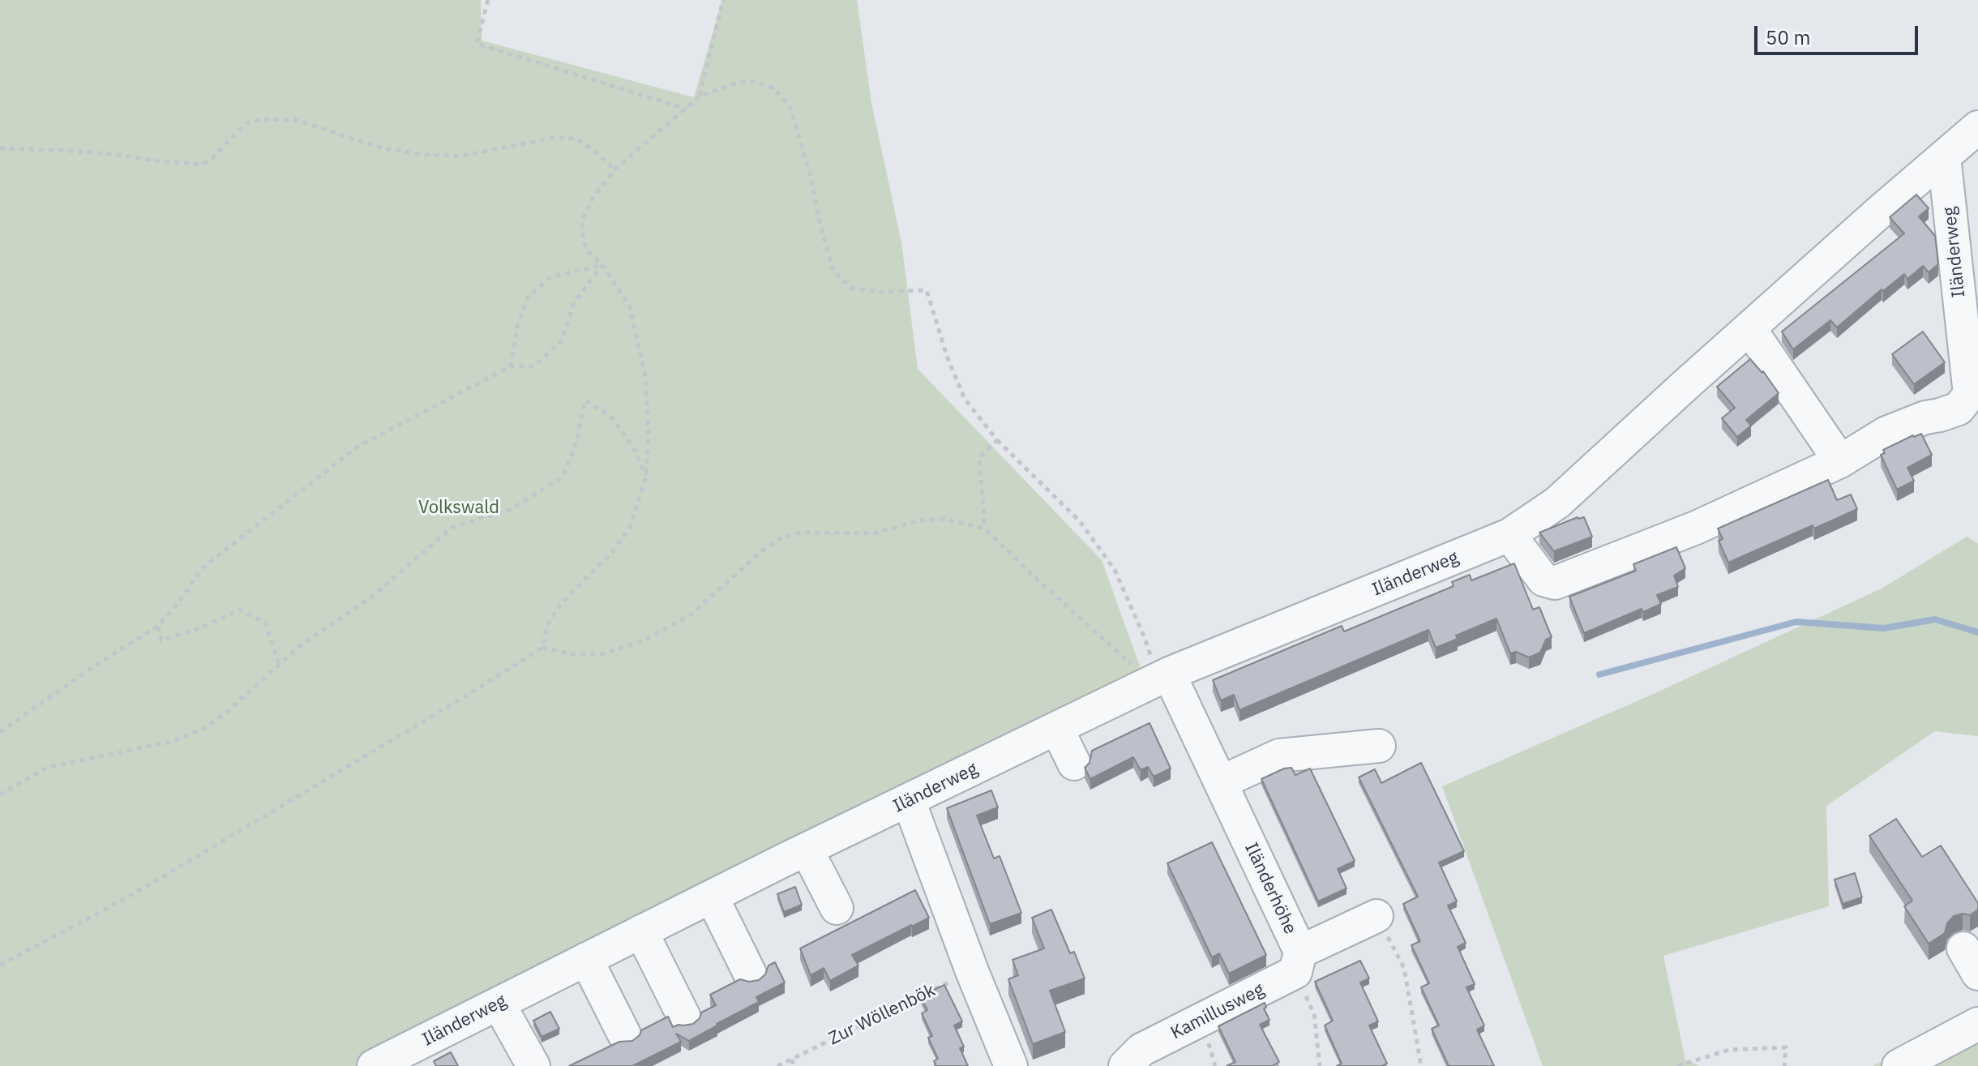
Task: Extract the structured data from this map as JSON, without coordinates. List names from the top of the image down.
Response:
{
  "streets": {
    "street": ["Iländerweg", "Iländerhöhe", "Kamillusweg"],
    "path": ["Zur Wöllenbök"]
  },
  "crossings": [
    ["Iländerweg", "Iländerhöhe"],
    ["Iländerhöhe", "Kamillusweg"]
  ],
  "parks": ["Volkswald"],
  "scale_bar": "50 m"
}
